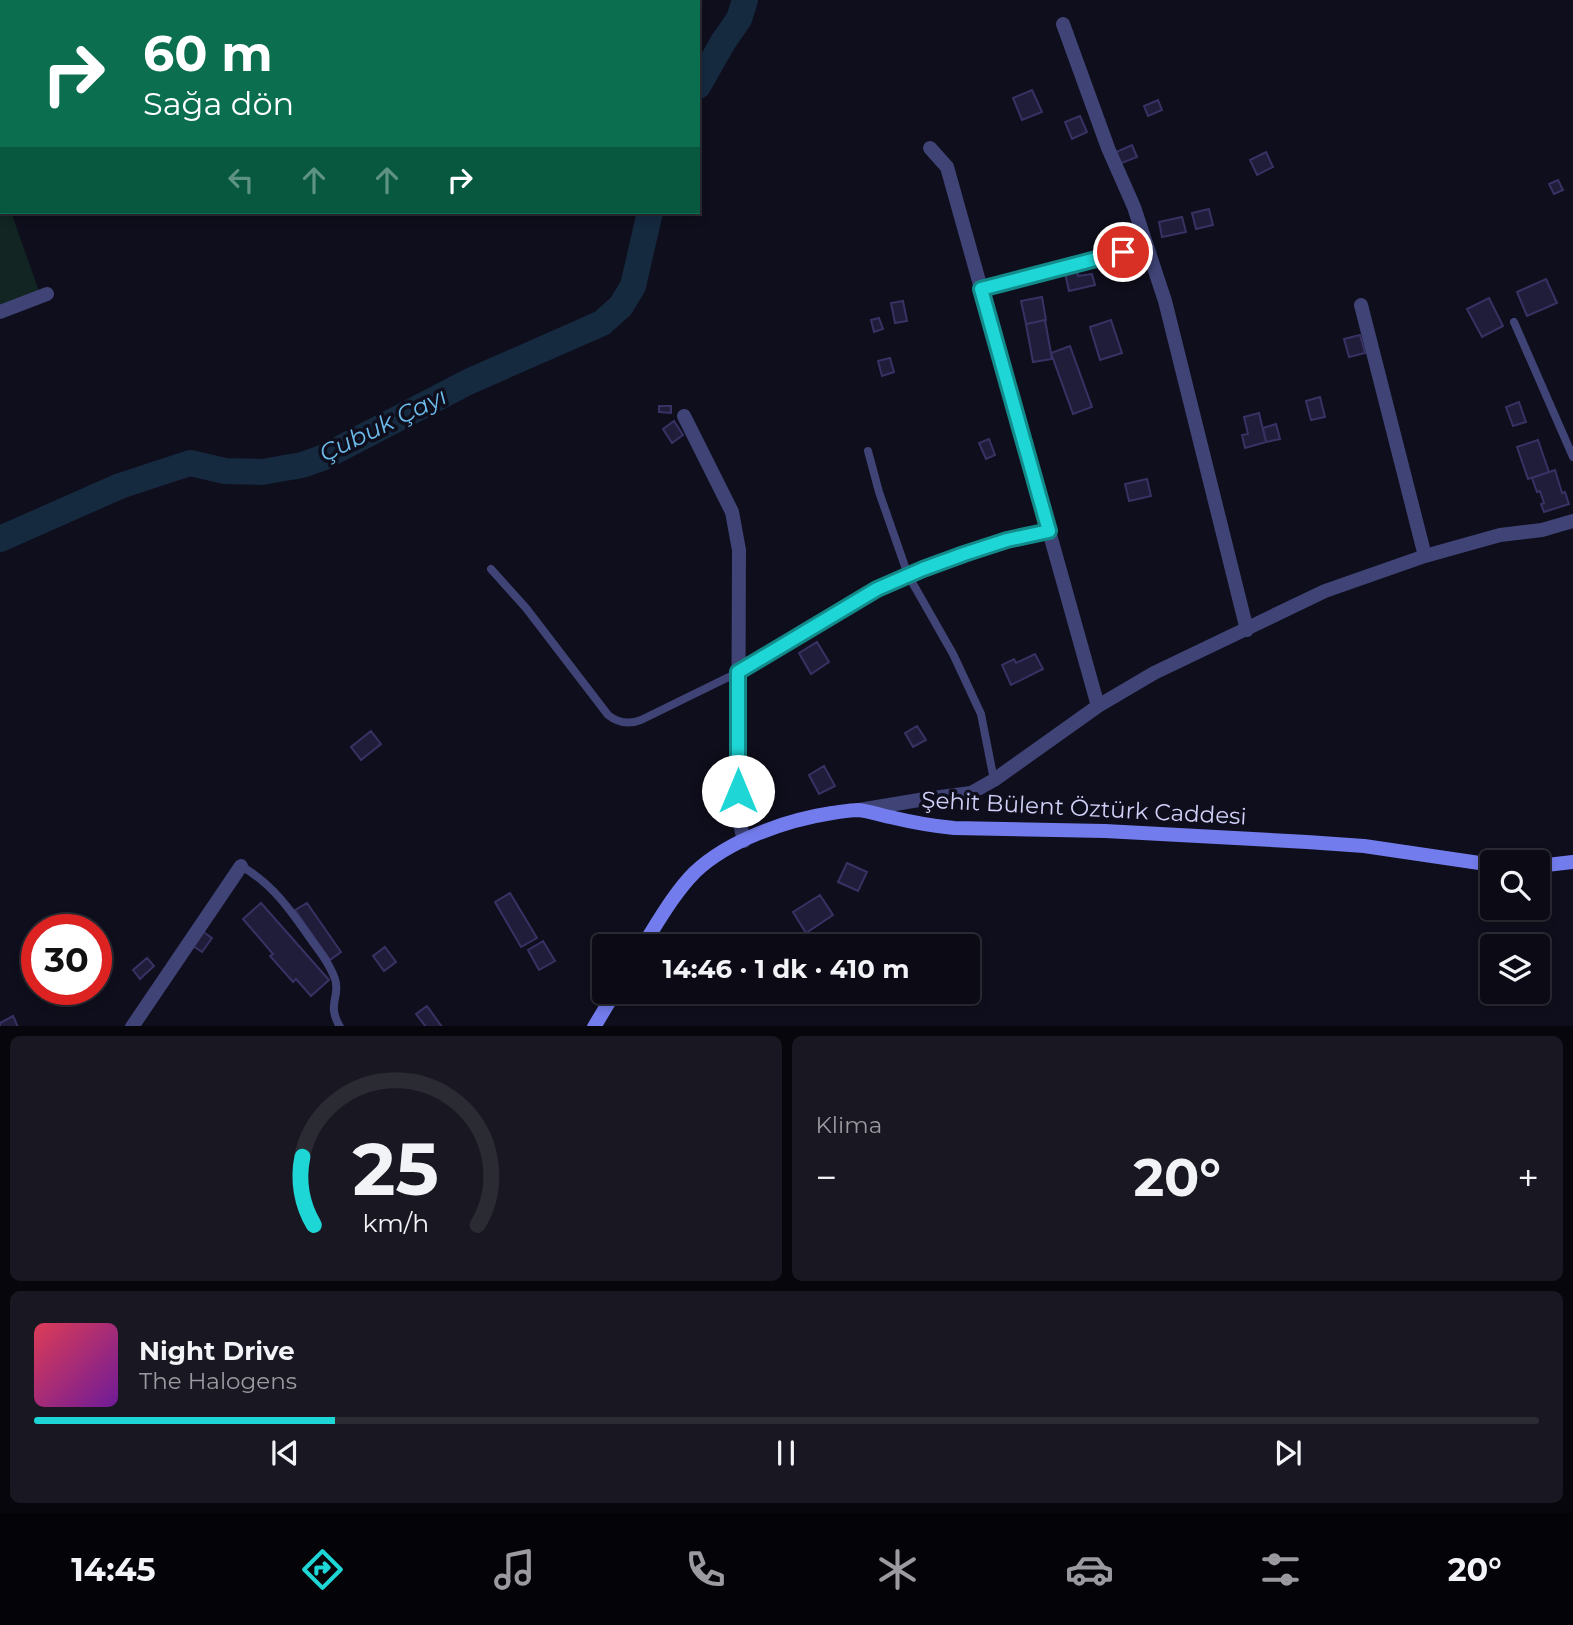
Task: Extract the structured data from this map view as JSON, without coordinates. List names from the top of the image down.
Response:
{
  "streets": {
    "street": ["Şehit Bülent Öztürk Caddesi"]
  },
  "water": ["Çubuk Çayı"],
  "page": {
    "turn": ["60 m", "Sağa dön"],
    "limit": "30",
    "trip": "14:46 · 1 dk · 410 m",
    "tile": "Klima",
    "heat": ["−", "20°", "+"],
    "song": ["Night Drive", "The Halogens"],
    "tabs": ["14:45", "20°"],
    "gauge": ["25", "km/h"]
  }
}
